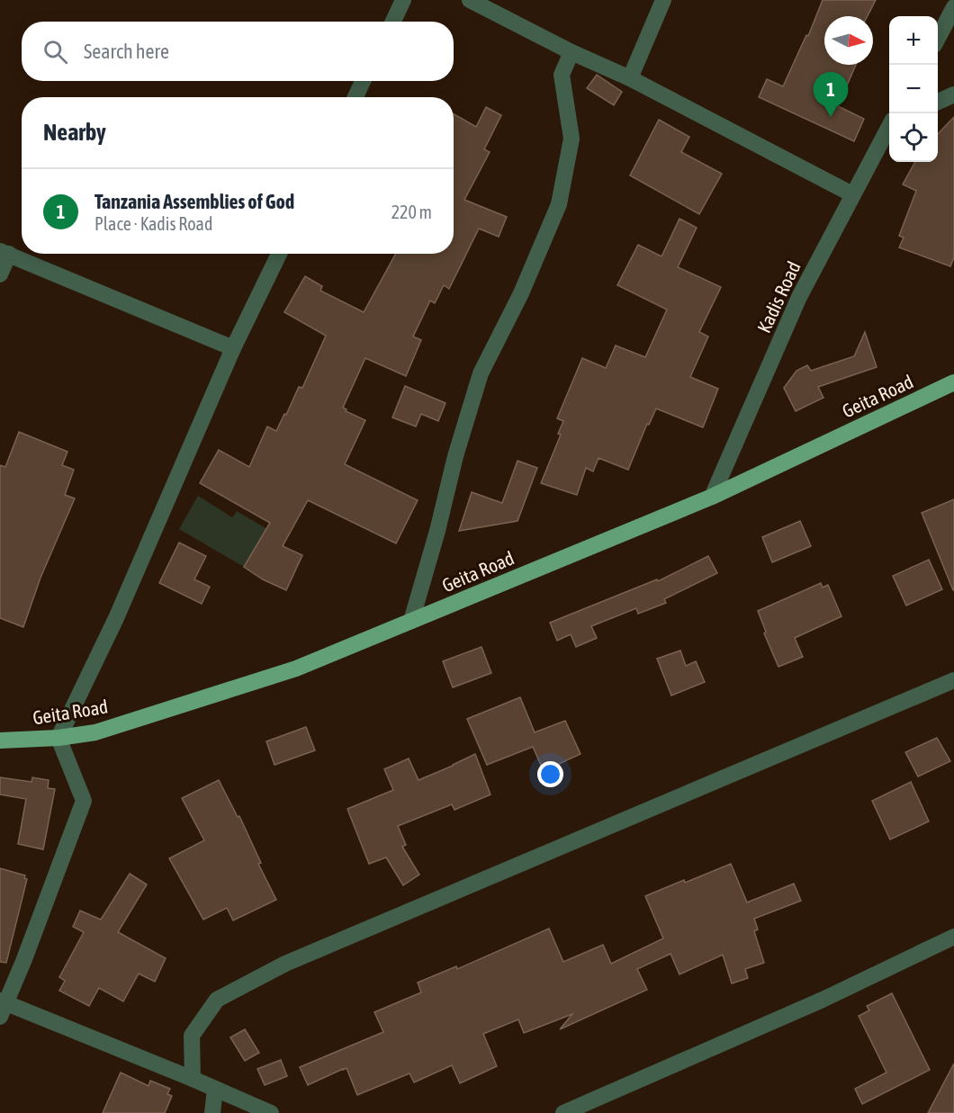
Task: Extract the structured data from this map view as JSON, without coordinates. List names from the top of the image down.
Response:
{
  "streets": {
    "main road": ["Geita Road"],
    "street": ["Kadis Road"]
  },
  "crossings": [
    ["Kadis Road", "Geita Road"]
  ],
  "north": "right",
  "page": {
    "map_buttons": ["+", "−"],
    "search": "Search here",
    "pins": "1",
    "heading": "Nearby",
    "list": [
      {
        "mark": "1",
        "name": "Tanzania Assemblies of God",
        "note": "Place · Kadis Road",
        "value": "220 m"
      }
    ]
  }
}
